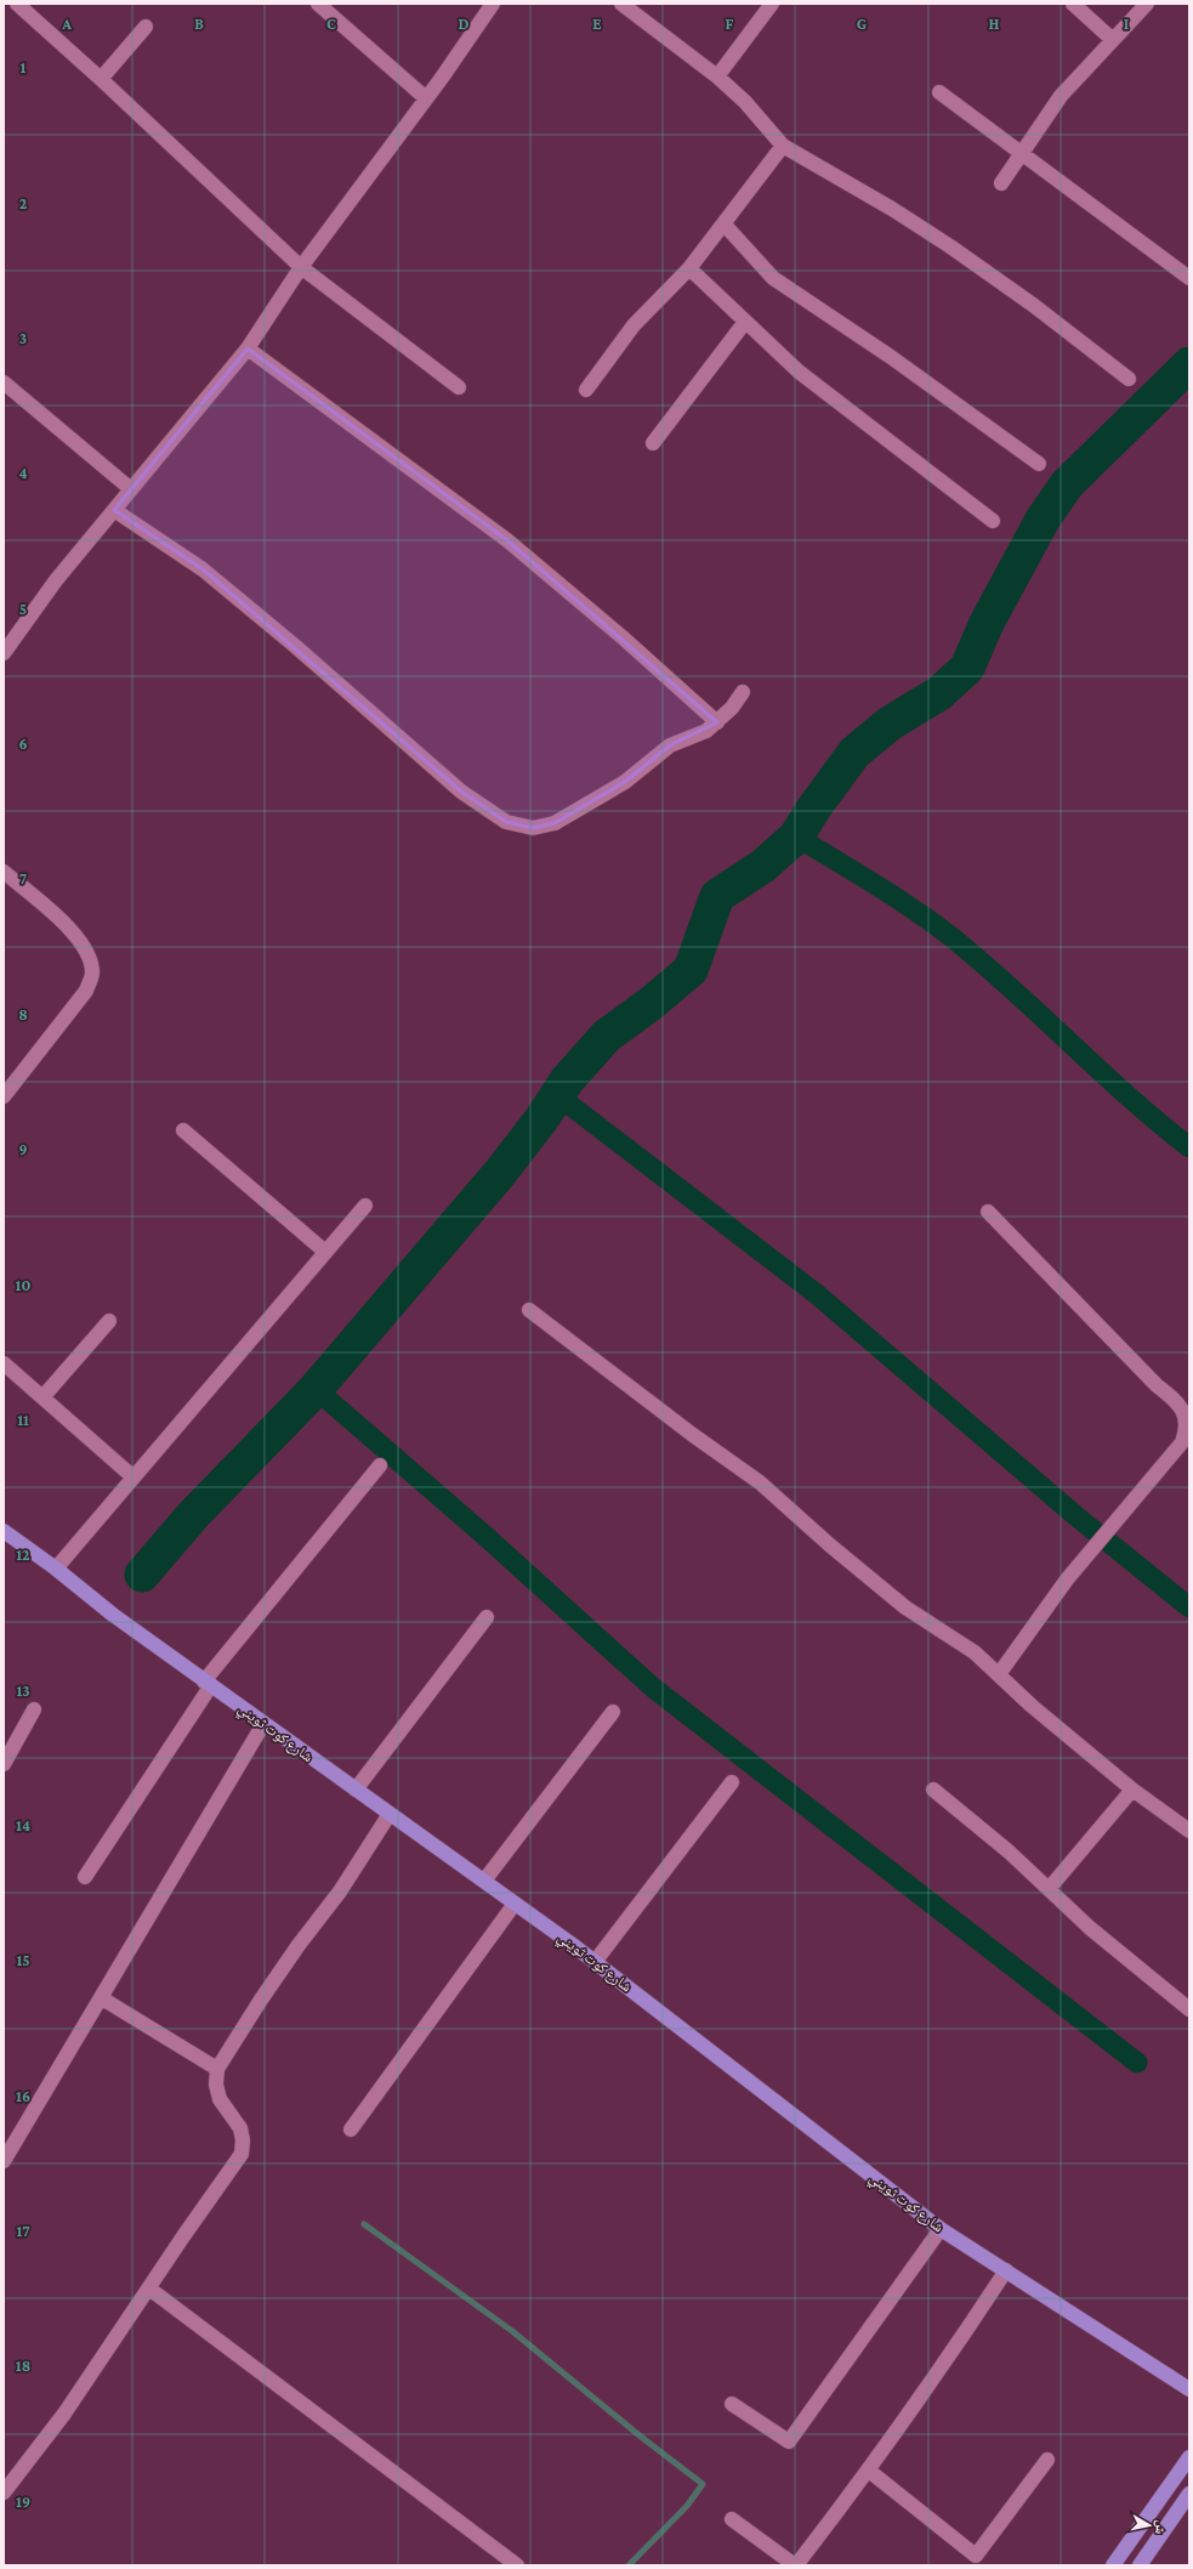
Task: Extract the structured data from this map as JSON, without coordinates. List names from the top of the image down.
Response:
{
  "streets": {
    "main road": ["شارع كوت ثويني"]
  },
  "north": "right",
  "grid": {
    "columns": [
      "A",
      "B",
      "C",
      "D",
      "E",
      "F",
      "G",
      "H",
      "I"
    ],
    "rows": [
      "1",
      "2",
      "3",
      "4",
      "5",
      "6",
      "7",
      "8",
      "9",
      "10",
      "11",
      "12",
      "13",
      "14",
      "15",
      "16",
      "17",
      "18",
      "19"
    ]
  }
}
